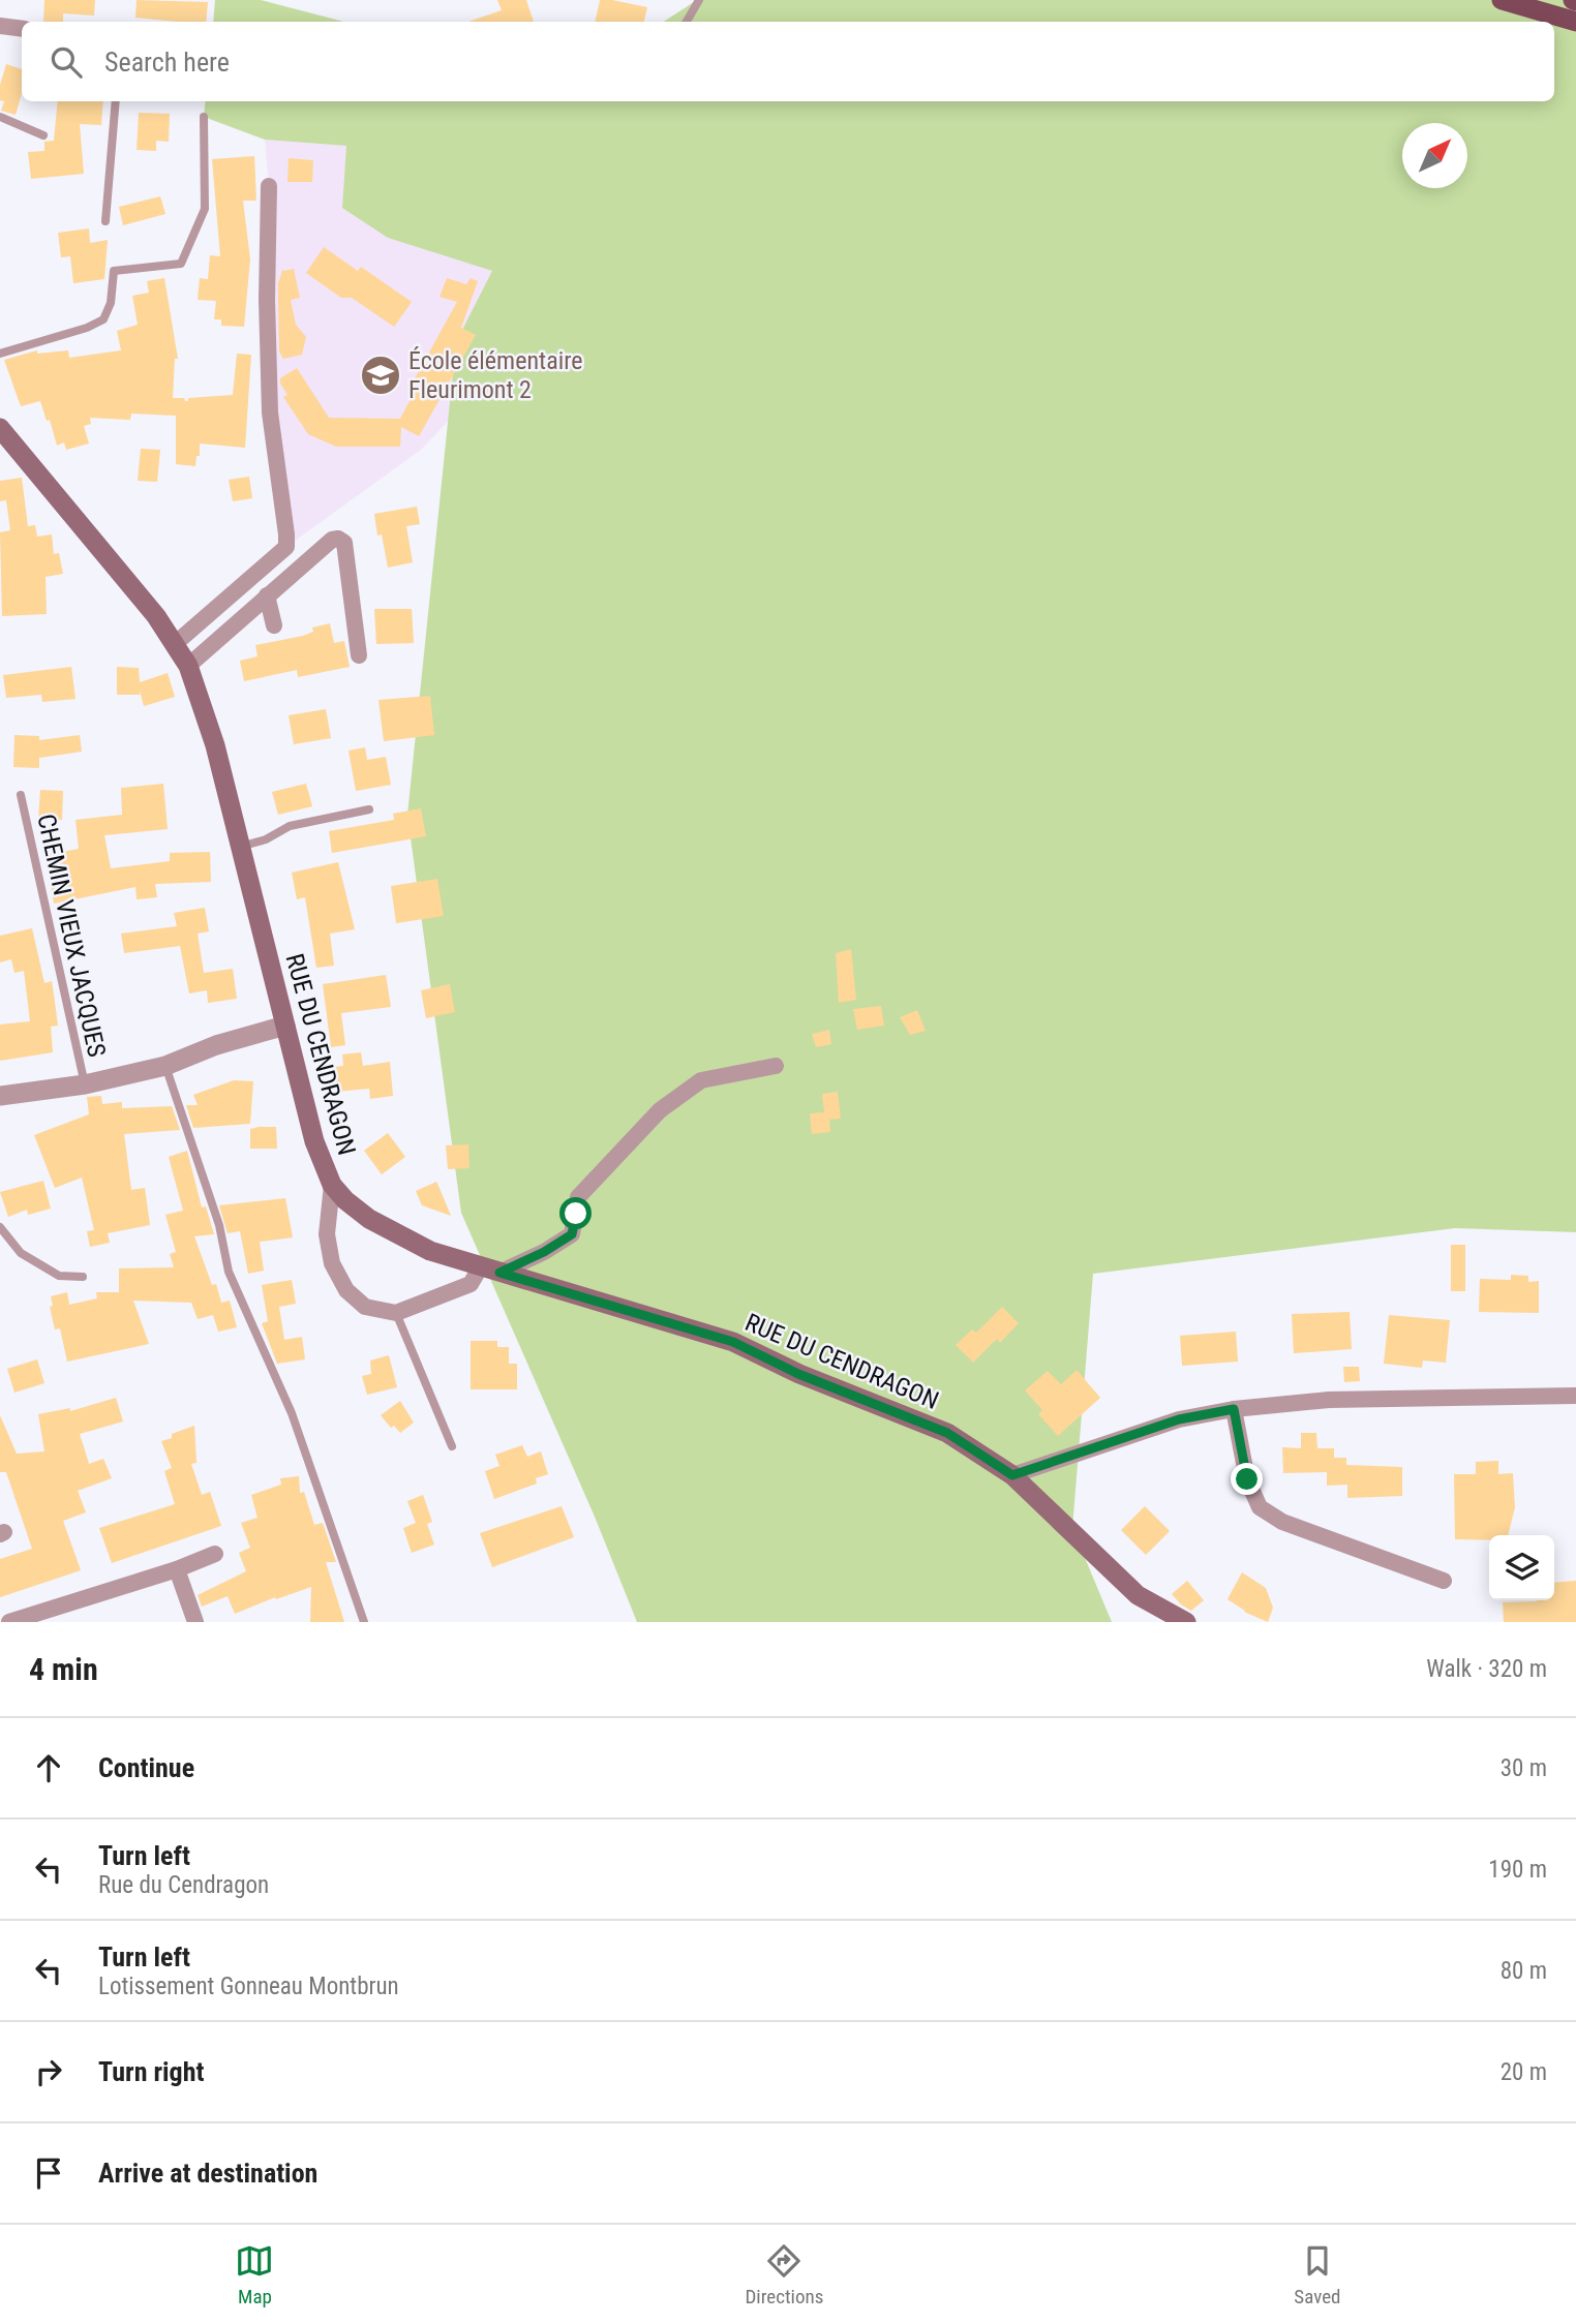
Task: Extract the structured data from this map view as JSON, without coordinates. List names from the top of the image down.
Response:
{
  "streets": {
    "main road": ["RUE DU CENDRAGON"],
    "lane": ["CHEMIN VIEUX JACQUES"]
  },
  "places": {
    "school or university": ["École élémentaire Fleurimont 2"]
  },
  "north": "top right",
  "page": {
    "search": "Search here",
    "heading": ["4 min", "Walk · 320 m"],
    "list": [
      ["Continue", "30 m"],
      ["Turn left", "Rue du Cendragon", "190 m"],
      ["Turn left", "Lotissement Gonneau Montbrun", "80 m"],
      ["Turn right", "20 m"],
      "Arrive at destination"
    ],
    "nav": ["Map", "Directions", "Saved"]
  }
}
